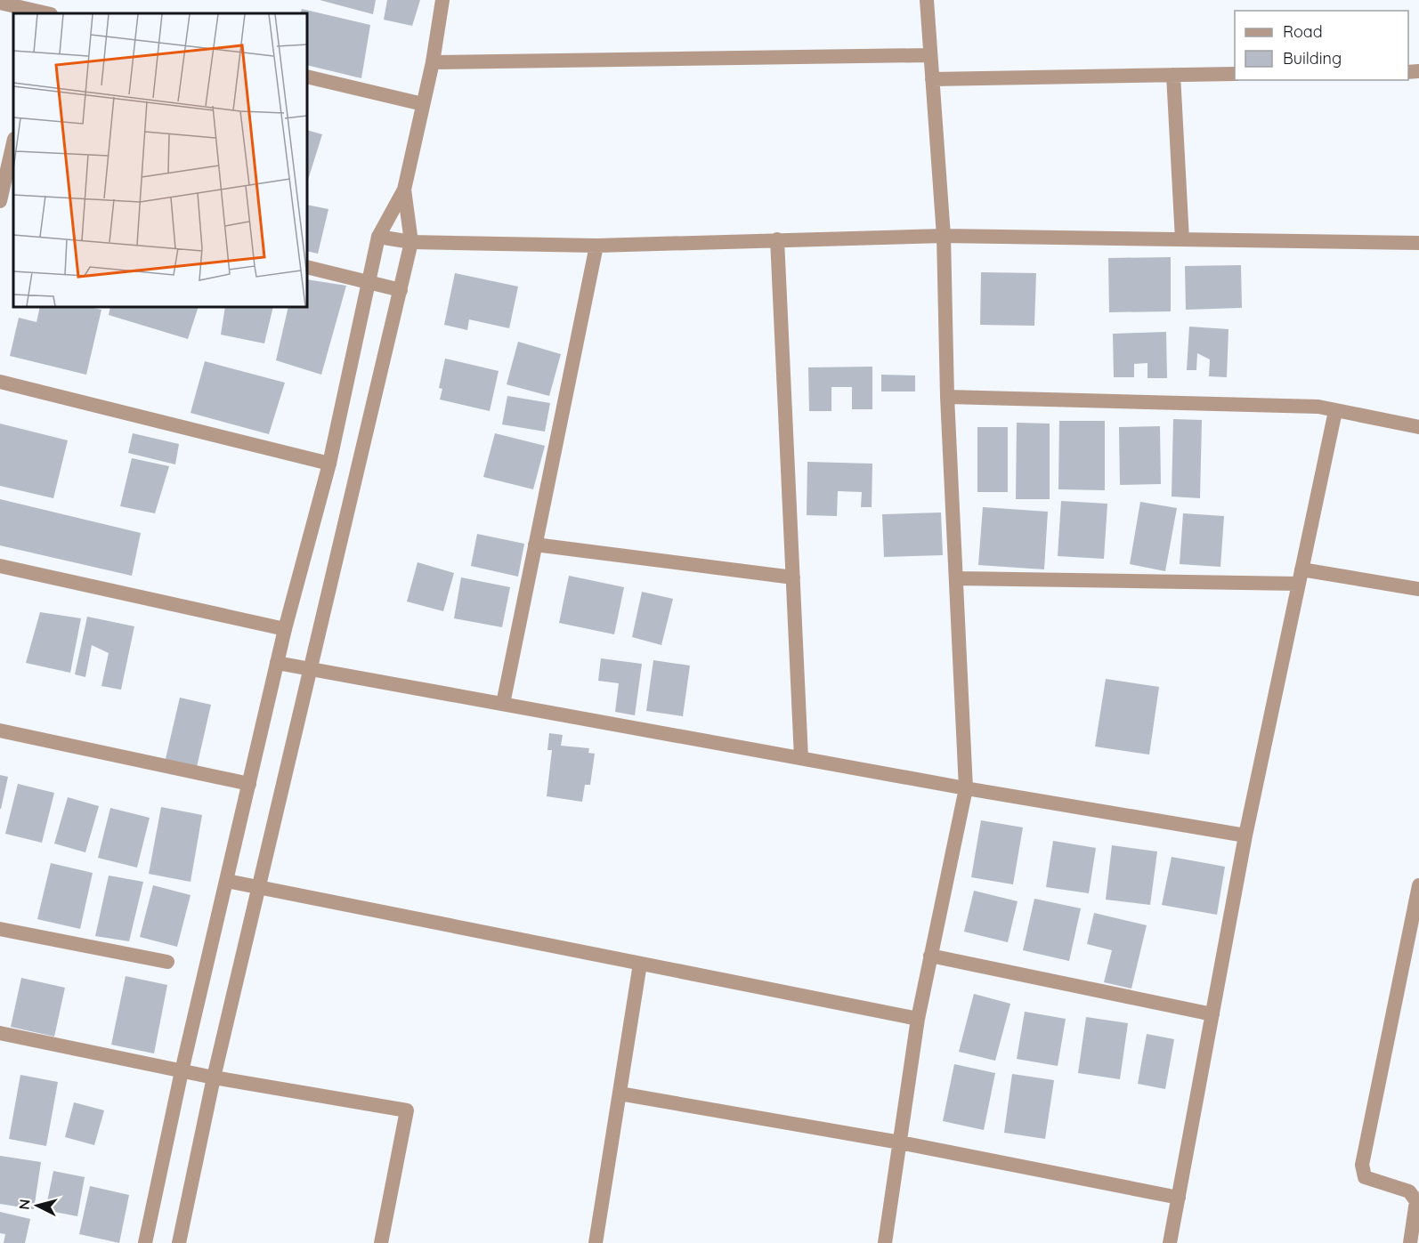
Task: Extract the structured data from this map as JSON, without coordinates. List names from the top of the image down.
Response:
{
  "legend": ["Road", "Building"],
  "north": "left"
}
